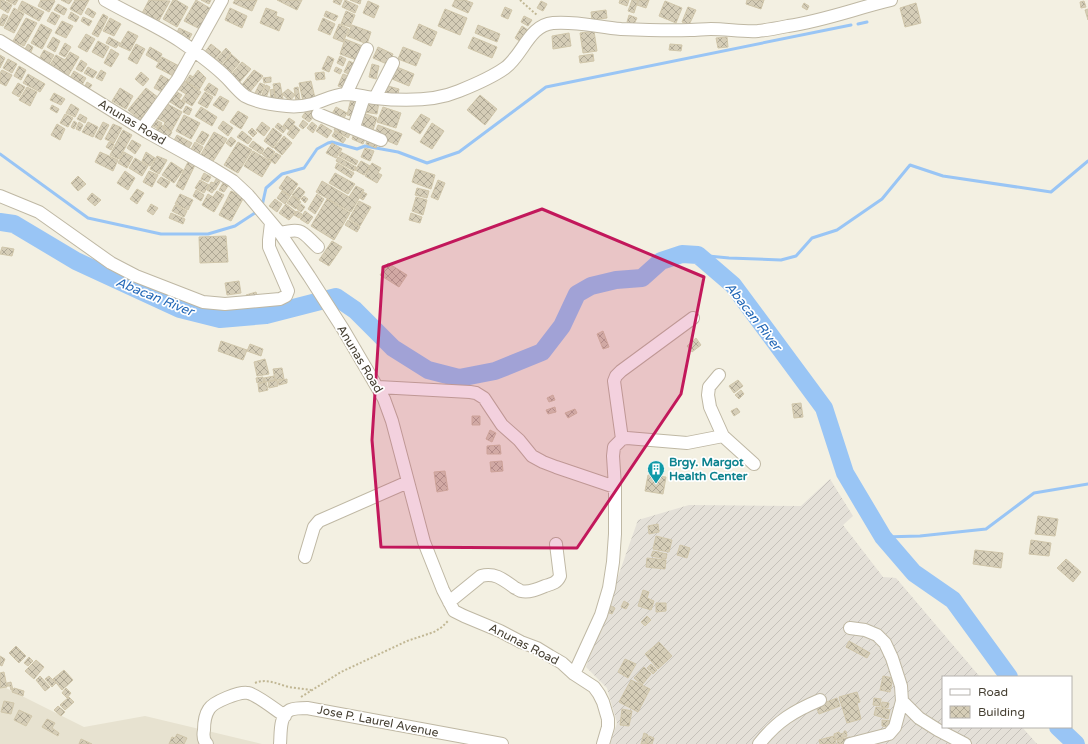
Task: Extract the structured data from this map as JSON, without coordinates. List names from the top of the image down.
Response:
{
  "streets": {
    "street": ["Anunas Road", "Jose P. Laurel Avenue"]
  },
  "water": ["Abacan River"],
  "places": {
    "building": ["Brgy. Margot Health Center"]
  },
  "legend": ["Road", "Building"]
}
